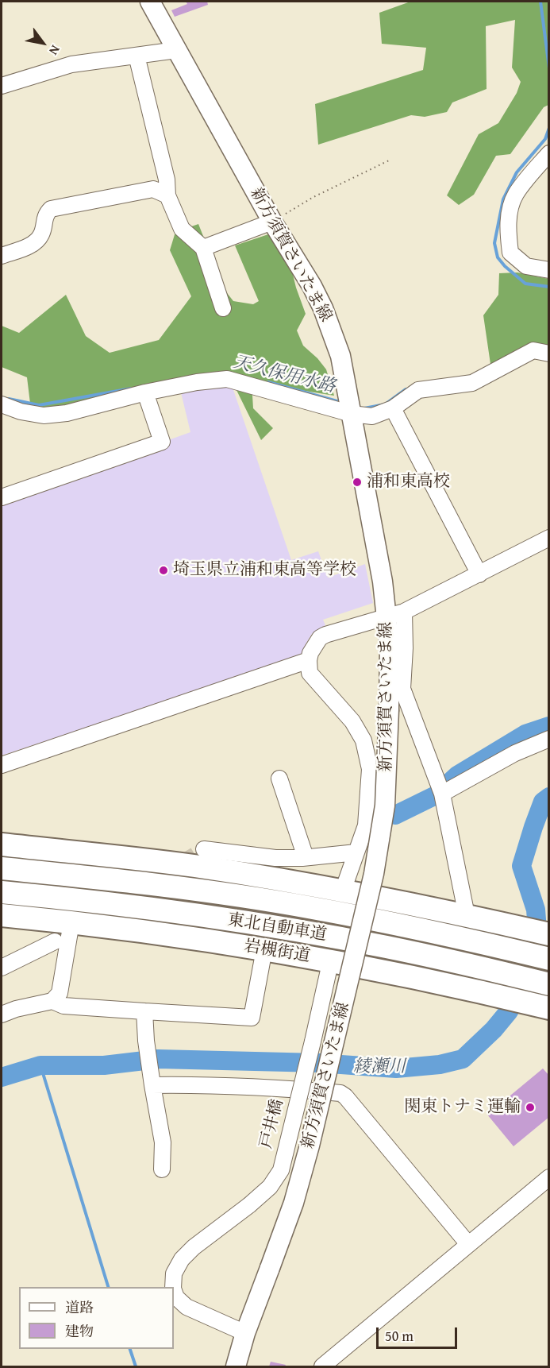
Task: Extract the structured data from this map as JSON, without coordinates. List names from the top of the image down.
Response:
{
  "streets": {
    "highway": ["東北自動車道", "岩槻街道"],
    "main road": ["新方須賀さいたま線"],
    "street": ["戸井橋"]
  },
  "crossings": [
    ["新方須賀さいたま線", "戸井橋"],
    ["岩槻街道", "戸井橋"]
  ],
  "water": ["天久保用水路", "綾瀬川"],
  "places": ["浦和東高校", "埼玉県立浦和東高等学校", "関東トナミ運輸"],
  "legend": ["道路", "建物"],
  "scale_bar": "50 m",
  "north": "bottom right"
}
